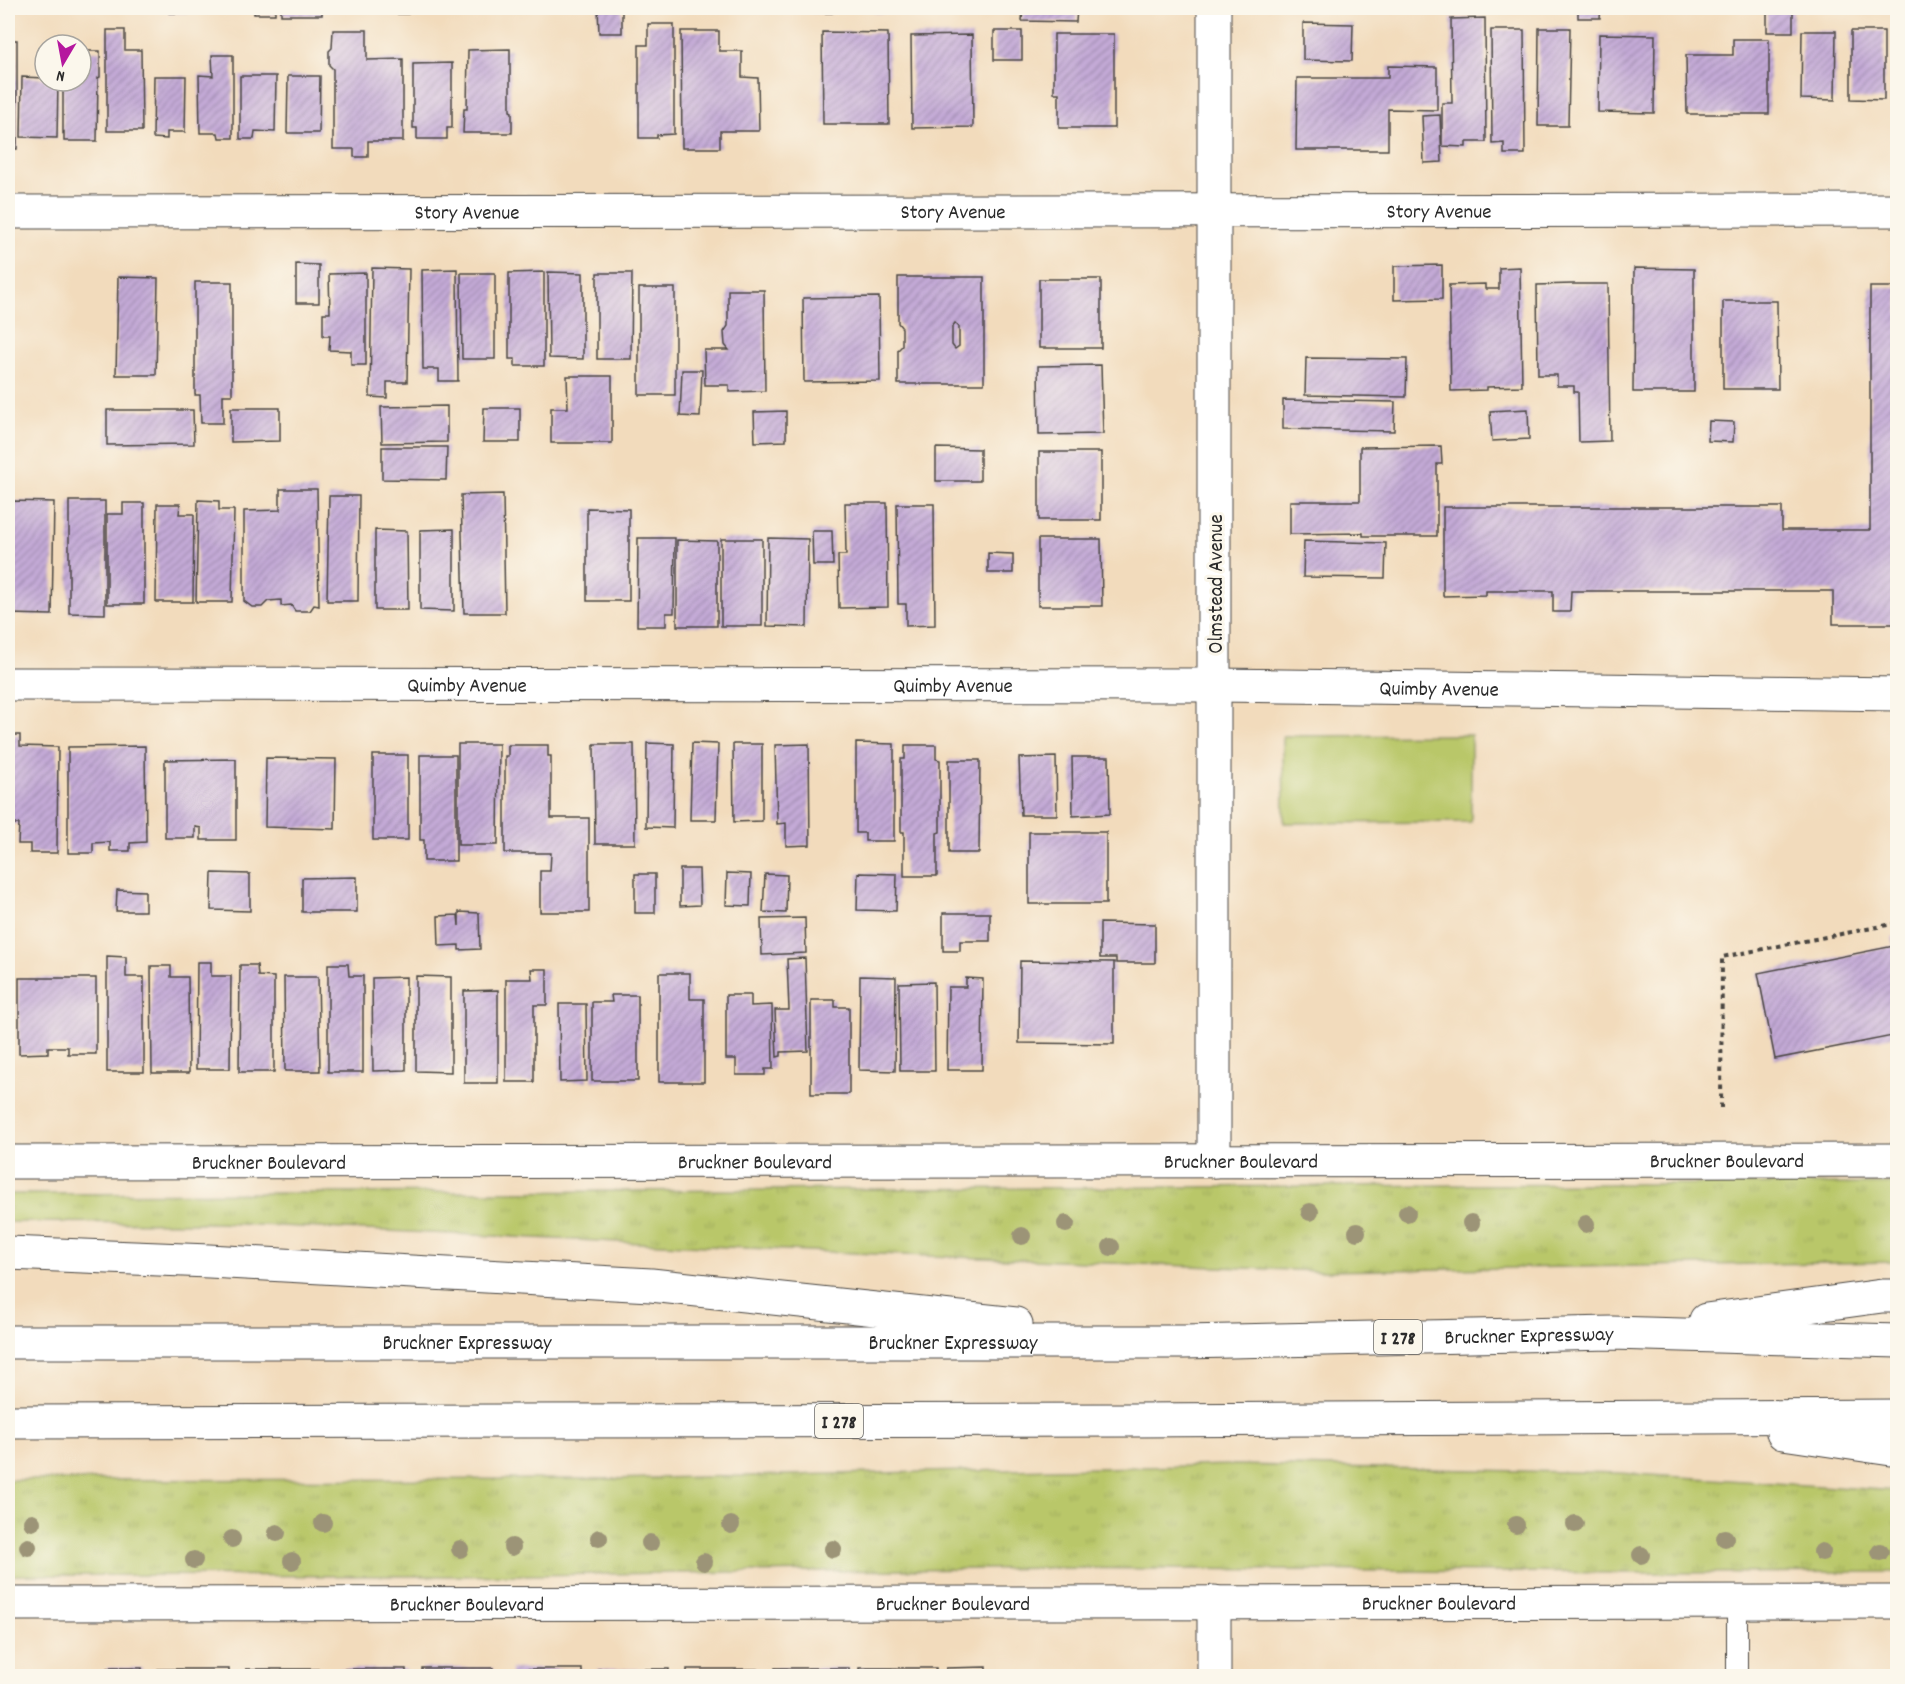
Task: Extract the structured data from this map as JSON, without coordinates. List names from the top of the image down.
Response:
{
  "streets": {
    "main road": [
      "Story Avenue",
      "Olmstead Avenue",
      "Quimby Avenue",
      "Bruckner Boulevard",
      "Bruckner Expressway",
      "I 278"
    ]
  },
  "crossings": [
    ["Story Avenue", "Olmstead Avenue"],
    ["Olmstead Avenue", "Quimby Avenue"],
    ["Olmstead Avenue", "Bruckner Boulevard"]
  ],
  "north": "bottom"
}
